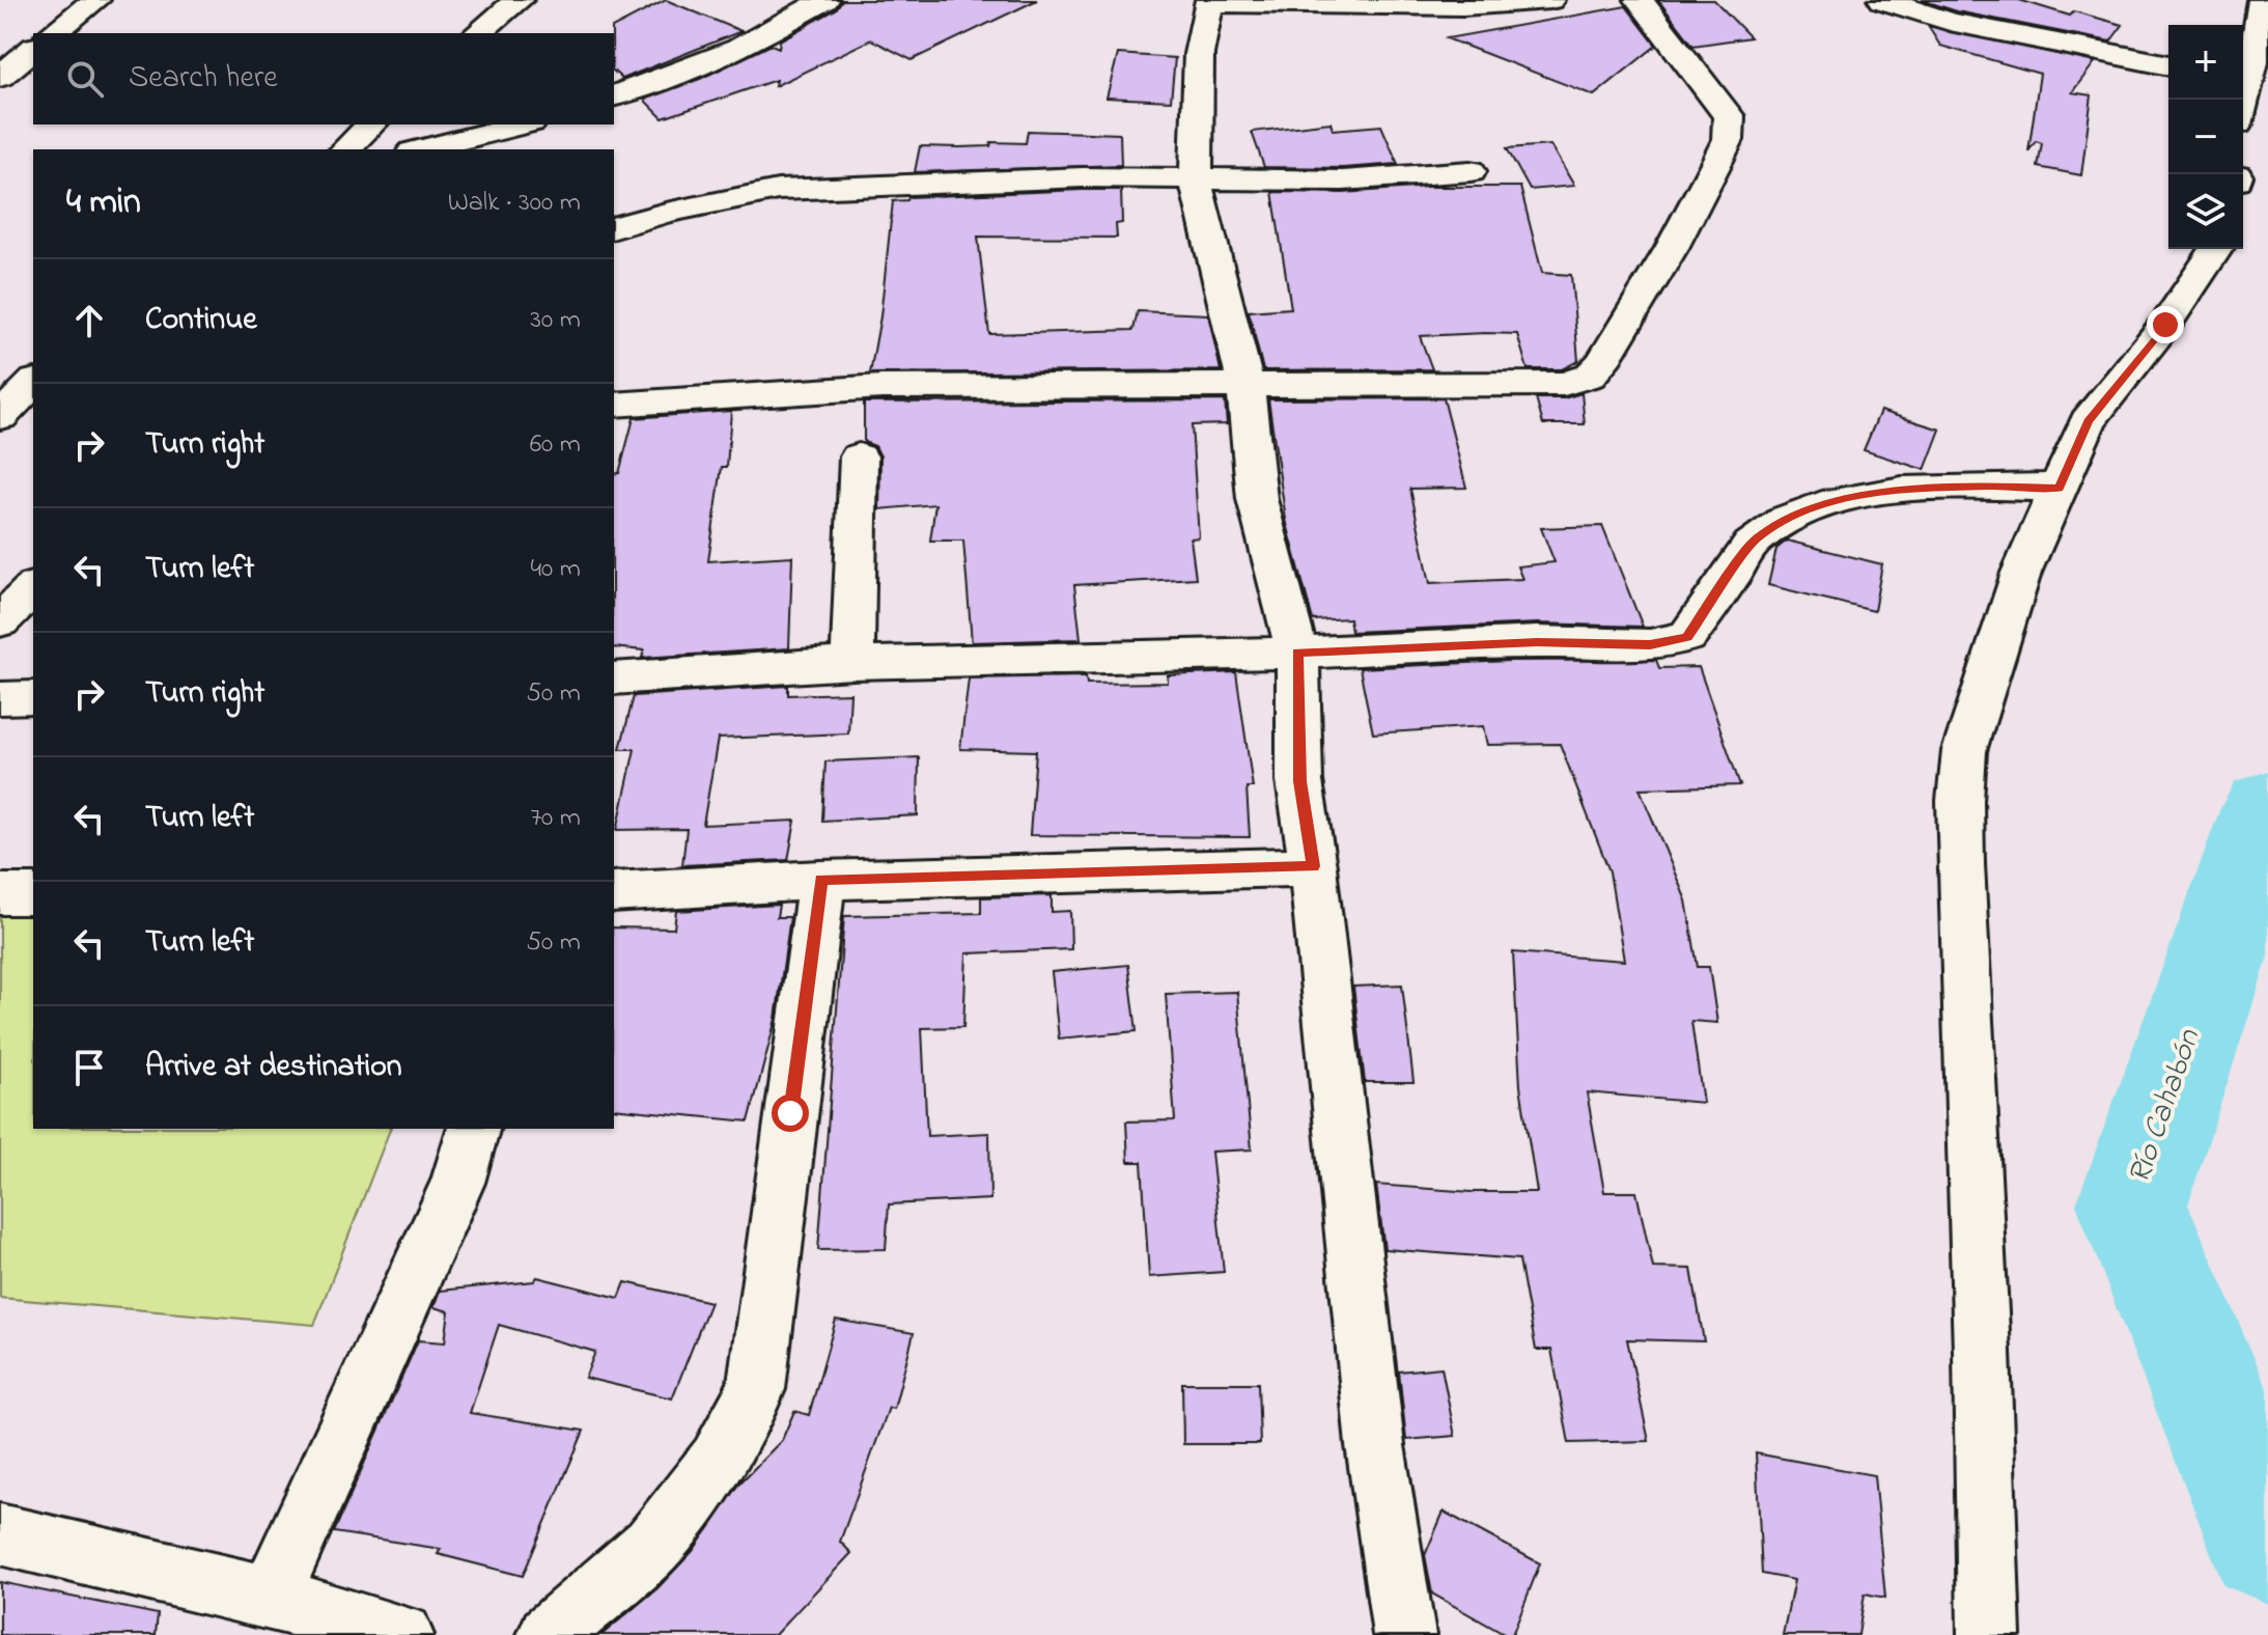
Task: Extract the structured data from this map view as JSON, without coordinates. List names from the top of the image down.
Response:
{
  "water": ["Río Cahabón"],
  "page": {
    "map_buttons": ["+", "−"],
    "search": "Search here",
    "heading": ["4 min", "Walk · 300 m"],
    "list": [
      ["Continue", "30 m"],
      ["Turn right", "60 m"],
      ["Turn left", "40 m"],
      ["Turn right", "50 m"],
      ["Turn left", "70 m"],
      ["Turn left", "50 m"],
      "Arrive at destination"
    ]
  }
}
